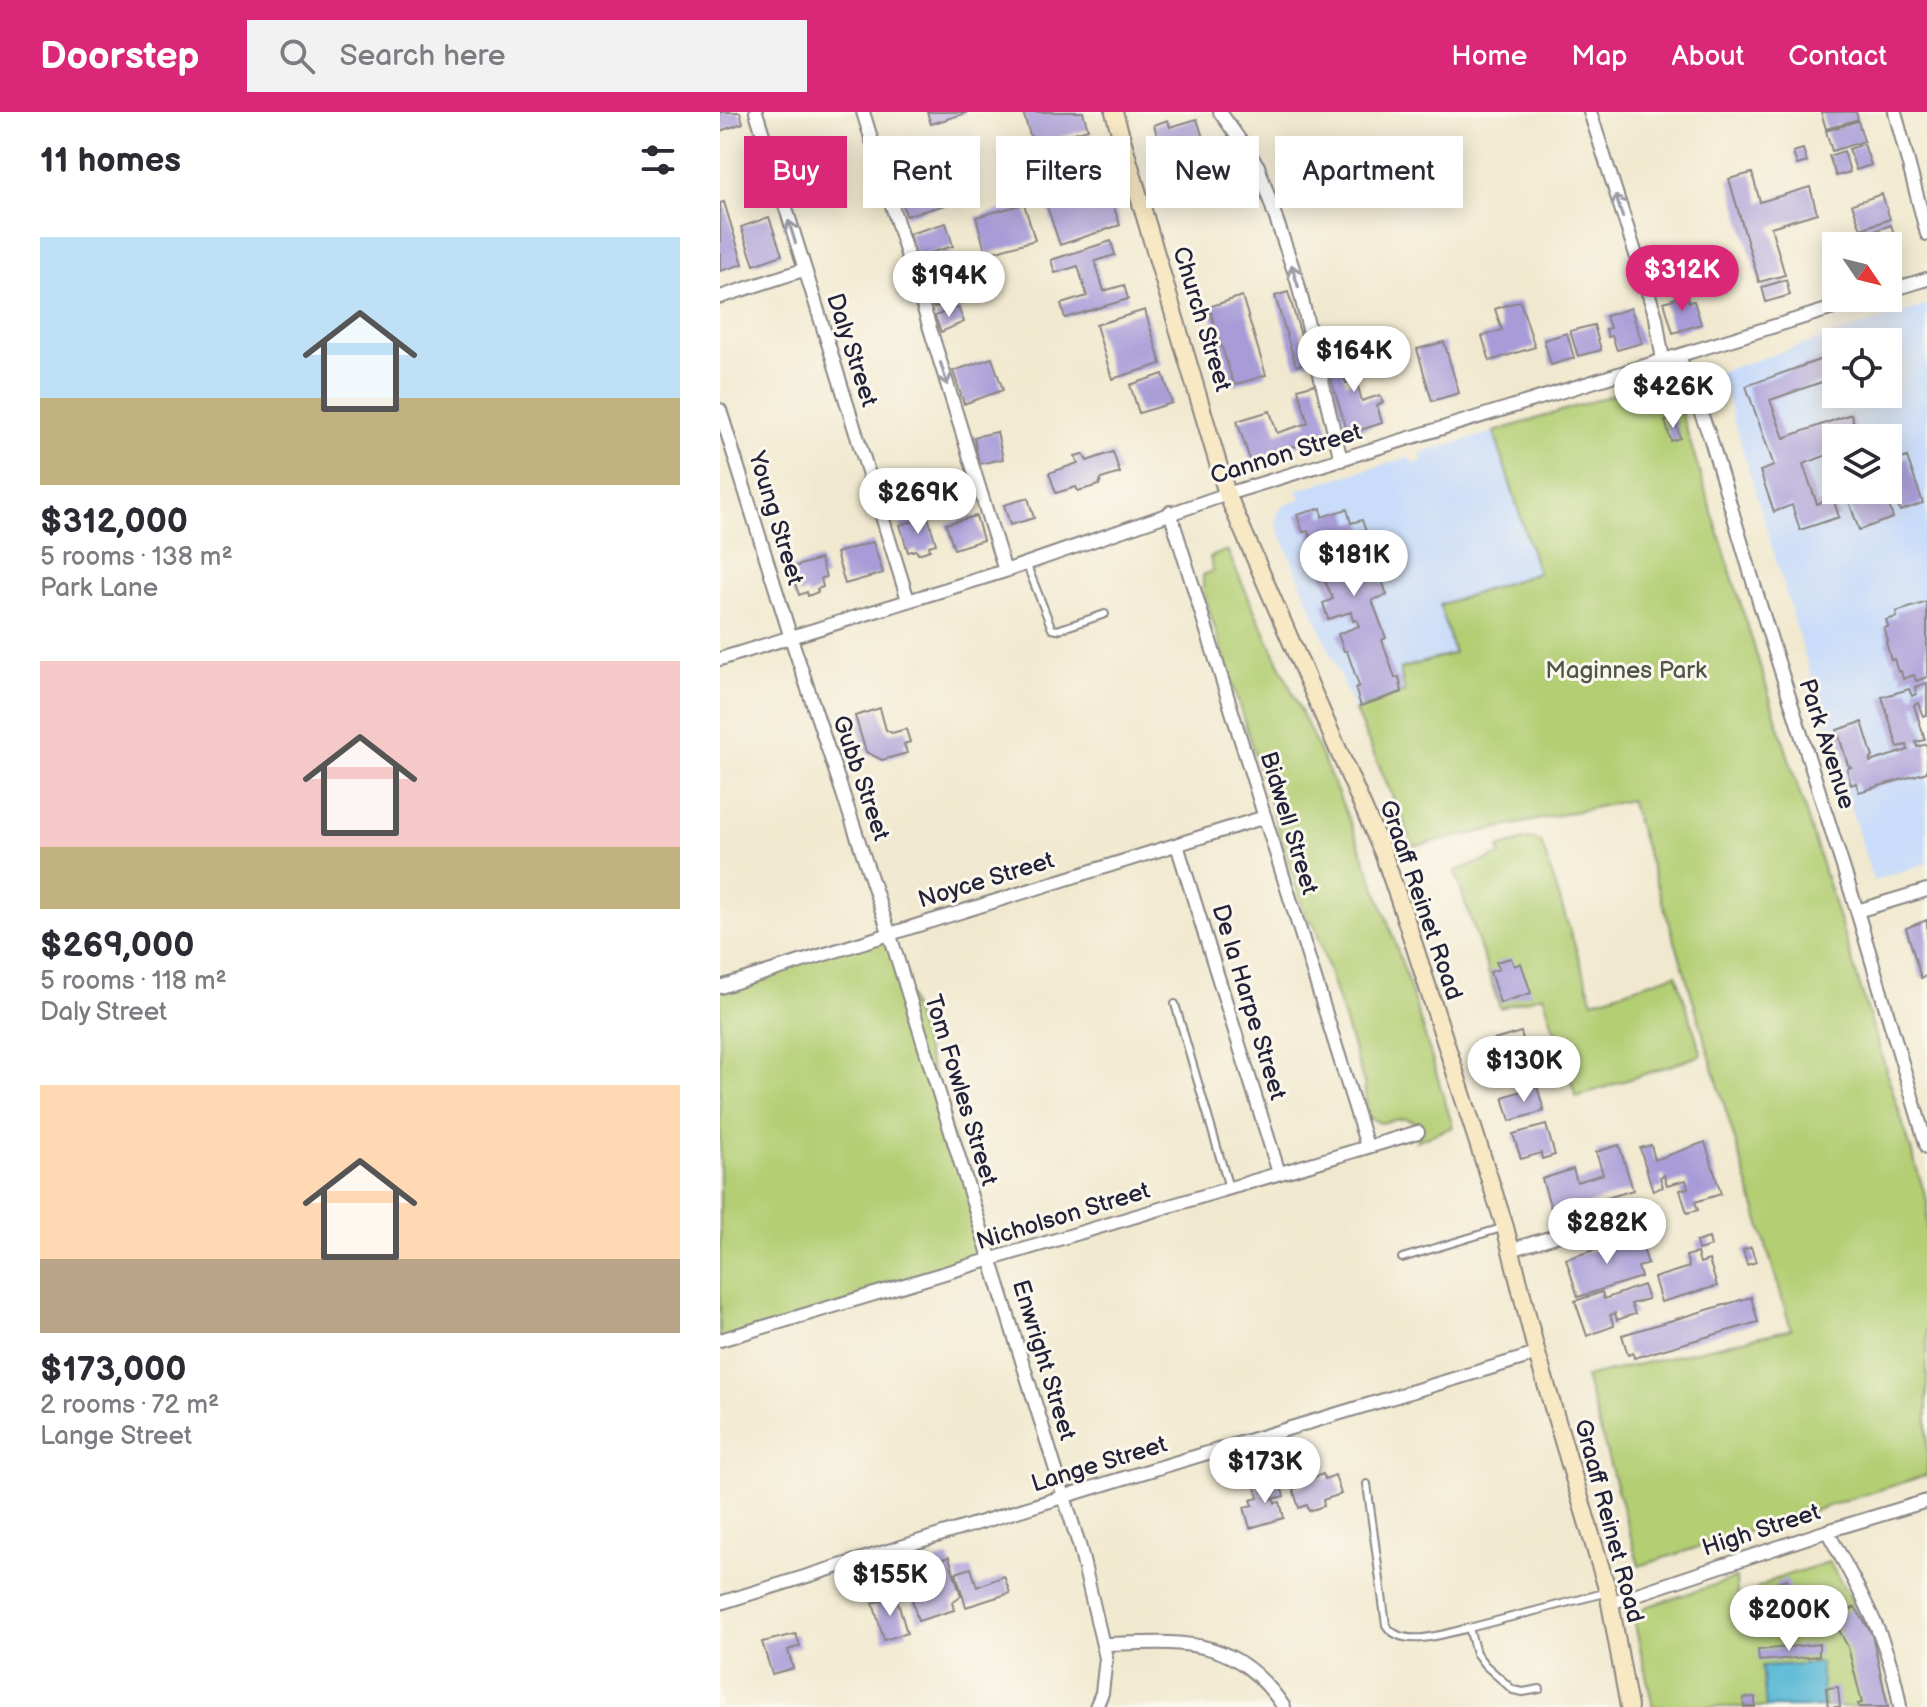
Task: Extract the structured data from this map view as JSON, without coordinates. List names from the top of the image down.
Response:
{
  "streets": {
    "main road": ["Church Street", "Graaff Reinet Road"],
    "street": [
      "Daly Street",
      "Cannon Street",
      "Young Street",
      "Park Avenue",
      "Gubb Street",
      "Bidwell Street",
      "Noyce Street",
      "De la Harpe Street",
      "Tom Fowles Street",
      "Nicholson Street",
      "Enwright Street",
      "Lange Street",
      "High Street"
    ]
  },
  "crossings": [
    ["Church Street", "Cannon Street"],
    ["Church Street", "Graaff Reinet Road"],
    ["Daly Street", "Cannon Street"],
    ["Cannon Street", "Young Street"],
    ["Cannon Street", "Park Avenue"],
    ["Cannon Street", "Gubb Street"],
    ["Cannon Street", "Bidwell Street"],
    ["Cannon Street", "Graaff Reinet Road"],
    ["Young Street", "Gubb Street"],
    ["Gubb Street", "Noyce Street"],
    ["Gubb Street", "Tom Fowles Street"],
    ["Bidwell Street", "Noyce Street"],
    ["Bidwell Street", "Nicholson Street"],
    ["Noyce Street", "De la Harpe Street"],
    ["Noyce Street", "Tom Fowles Street"],
    ["Graaff Reinet Road", "Lange Street"],
    ["Graaff Reinet Road", "High Street"],
    ["De la Harpe Street", "Nicholson Street"],
    ["Tom Fowles Street", "Nicholson Street"],
    ["Tom Fowles Street", "Enwright Street"],
    ["Nicholson Street", "Enwright Street"],
    ["Enwright Street", "Lange Street"]
  ],
  "parks": ["Maginnes Park"],
  "north": "bottom right",
  "page": {
    "header": "Doorstep",
    "search": "Search here",
    "nav": [
      "Home",
      "Map",
      "About",
      "Contact"
    ],
    "heading": "11 homes",
    "chip": [
      "Buy",
      "Rent",
      "Filters",
      "New",
      "Apartment"
    ],
    "list": [
      {
        "name": "$312,000",
        "note": "5 rooms · 138 m² · Park Lane"
      },
      {
        "name": "$269,000",
        "note": "5 rooms · 118 m² · Daly Street"
      },
      {
        "name": "$173,000",
        "note": "2 rooms · 72 m² · Lange Street"
      }
    ],
    "price": [
      "$312K",
      "$194K",
      "$164K",
      "$426K",
      "$269K",
      "$181K",
      "$130K",
      "$282K",
      "$173K",
      "$155K",
      "$200K"
    ]
  }
}
